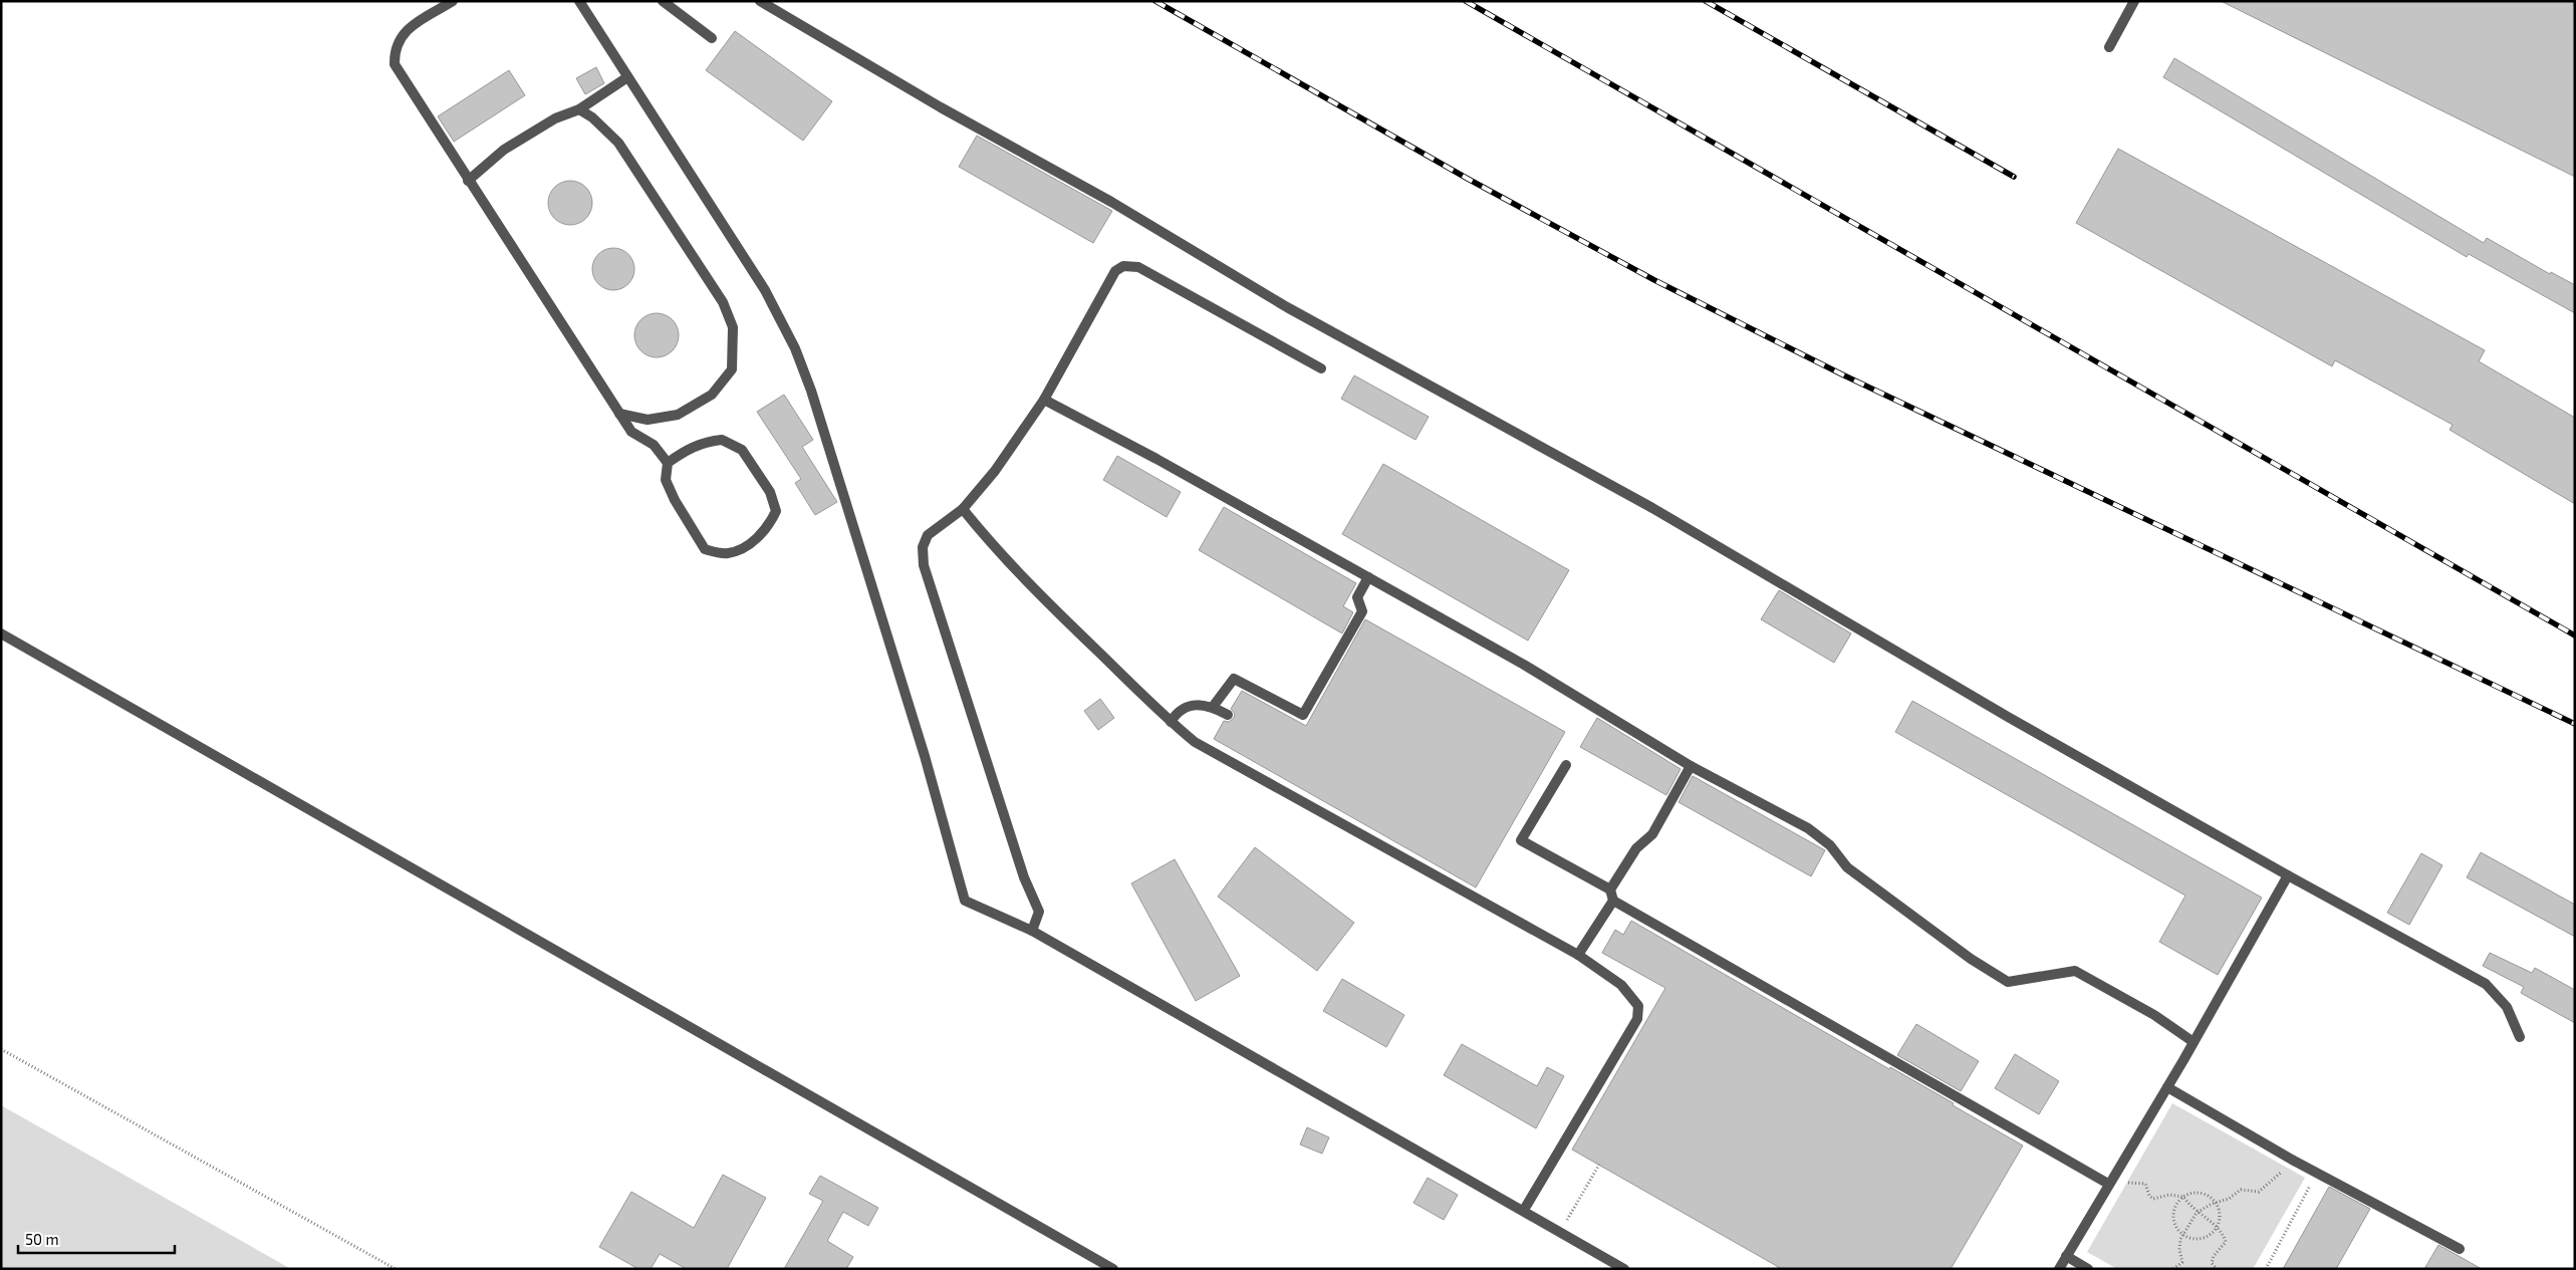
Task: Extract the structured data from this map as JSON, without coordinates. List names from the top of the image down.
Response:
{
  "scale_bar": "50 m"
}
